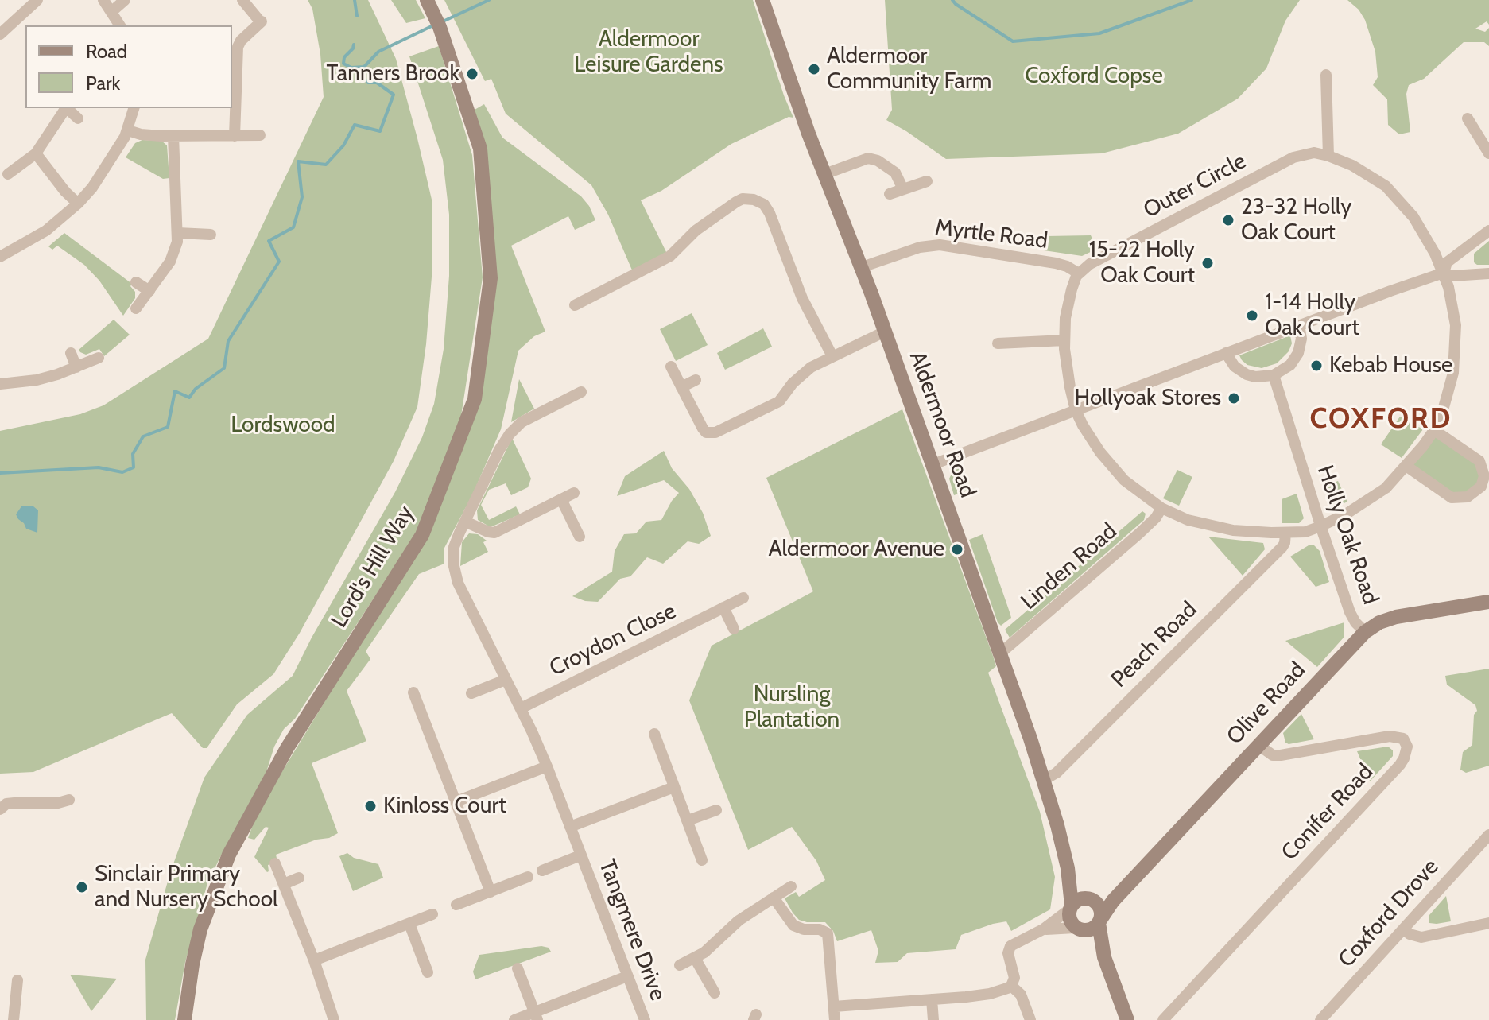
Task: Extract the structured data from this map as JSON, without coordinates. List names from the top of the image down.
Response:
{
  "streets": {
    "street": [
      "Outer Circle",
      "Myrtle Road",
      "Aldermoor Road",
      "Holly Oak Road",
      "Lord's Hill Way",
      "Linden Road",
      "Croydon Close",
      "Peach Road",
      "Olive Road",
      "Conifer Road",
      "Coxford Drove",
      "Tangmere Drive"
    ]
  },
  "crossings": [
    ["Outer Circle", "Myrtle Road"],
    ["Outer Circle", "Holly Oak Road"],
    ["Outer Circle", "Linden Road"],
    ["Outer Circle", "Peach Road"],
    ["Myrtle Road", "Aldermoor Road"],
    ["Aldermoor Road", "Linden Road"],
    ["Aldermoor Road", "Peach Road"],
    ["Aldermoor Road", "Olive Road"],
    ["Holly Oak Road", "Olive Road"],
    ["Croydon Close", "Tangmere Drive"],
    ["Olive Road", "Conifer Road"]
  ],
  "districts": ["COXFORD"],
  "parks": [
    "Aldermoor Leisure Gardens",
    "Coxford Copse",
    "Lordswood",
    "Nursling Plantation"
  ],
  "places": [
    "Aldermoor Community Farm",
    "Tanners Brook",
    "23-32 Holly Oak Court",
    "15-22 Holly Oak Court",
    "1-14 Holly Oak Court",
    "Kebab House",
    "Hollyoak Stores",
    "Aldermoor Avenue",
    "Kinloss Court",
    "Sinclair Primary and Nursery School"
  ],
  "legend": ["Road", "Park"]
}
